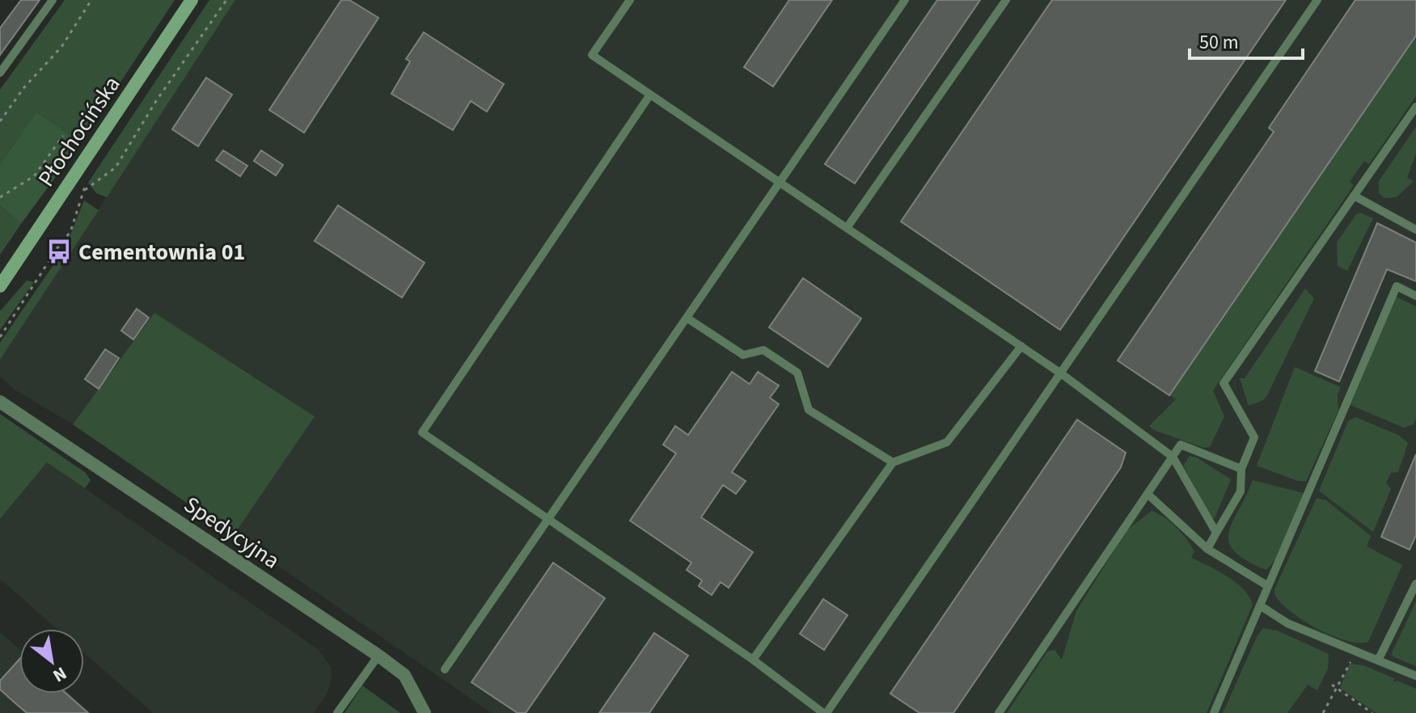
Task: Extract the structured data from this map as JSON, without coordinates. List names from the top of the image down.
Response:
{
  "streets": {
    "main road": ["Płochocińska"],
    "street": ["Spedycyjna"]
  },
  "places": {
    "bus stop": ["Cementownia 01"]
  },
  "scale_bar": "50 m",
  "north": "bottom right"
}
